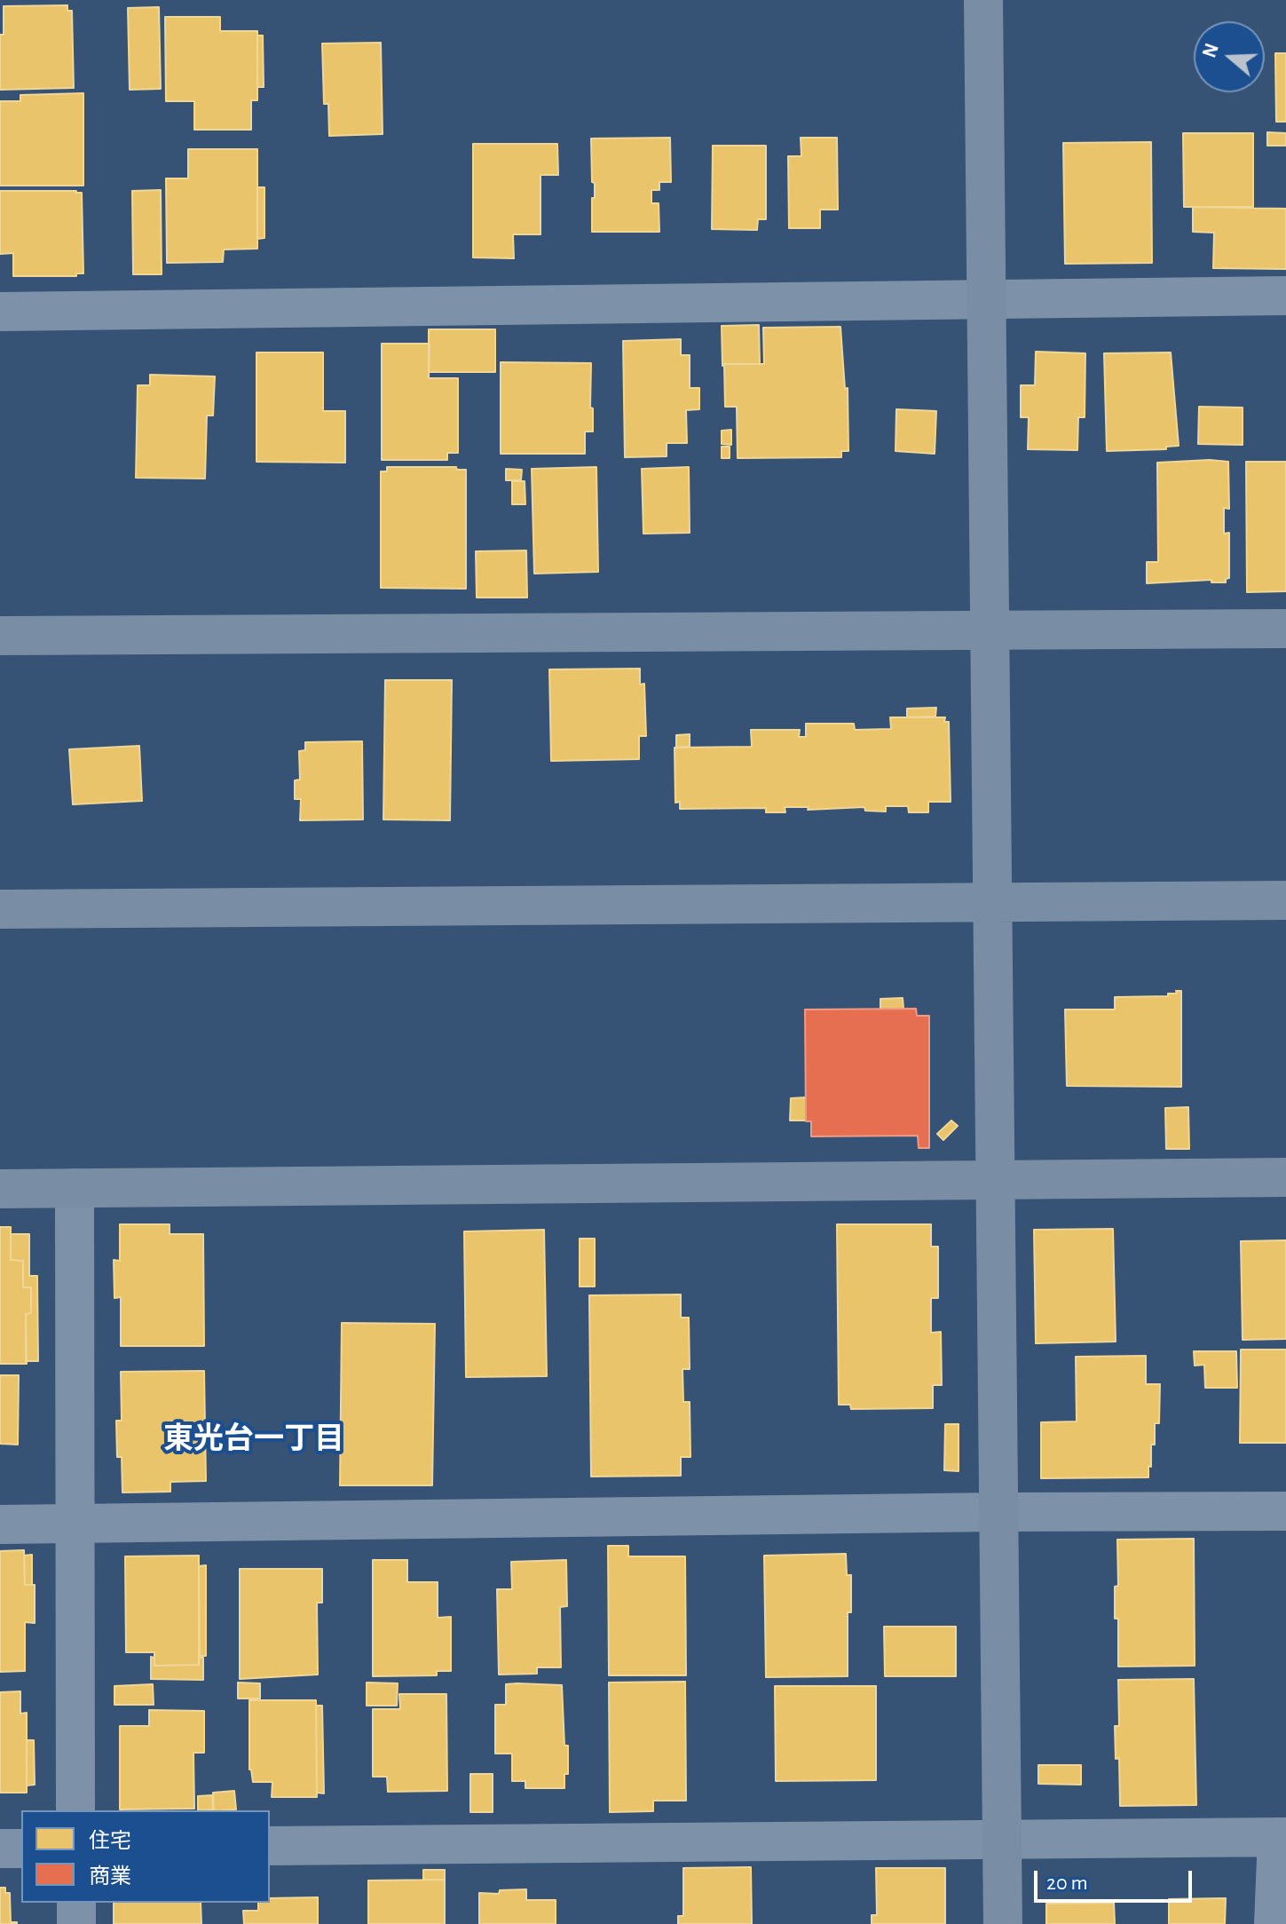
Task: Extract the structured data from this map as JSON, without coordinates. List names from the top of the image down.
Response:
{
  "districts": ["東光台一丁目"],
  "legend": ["住宅", "商業"],
  "scale_bar": "20 m",
  "north": "left"
}
